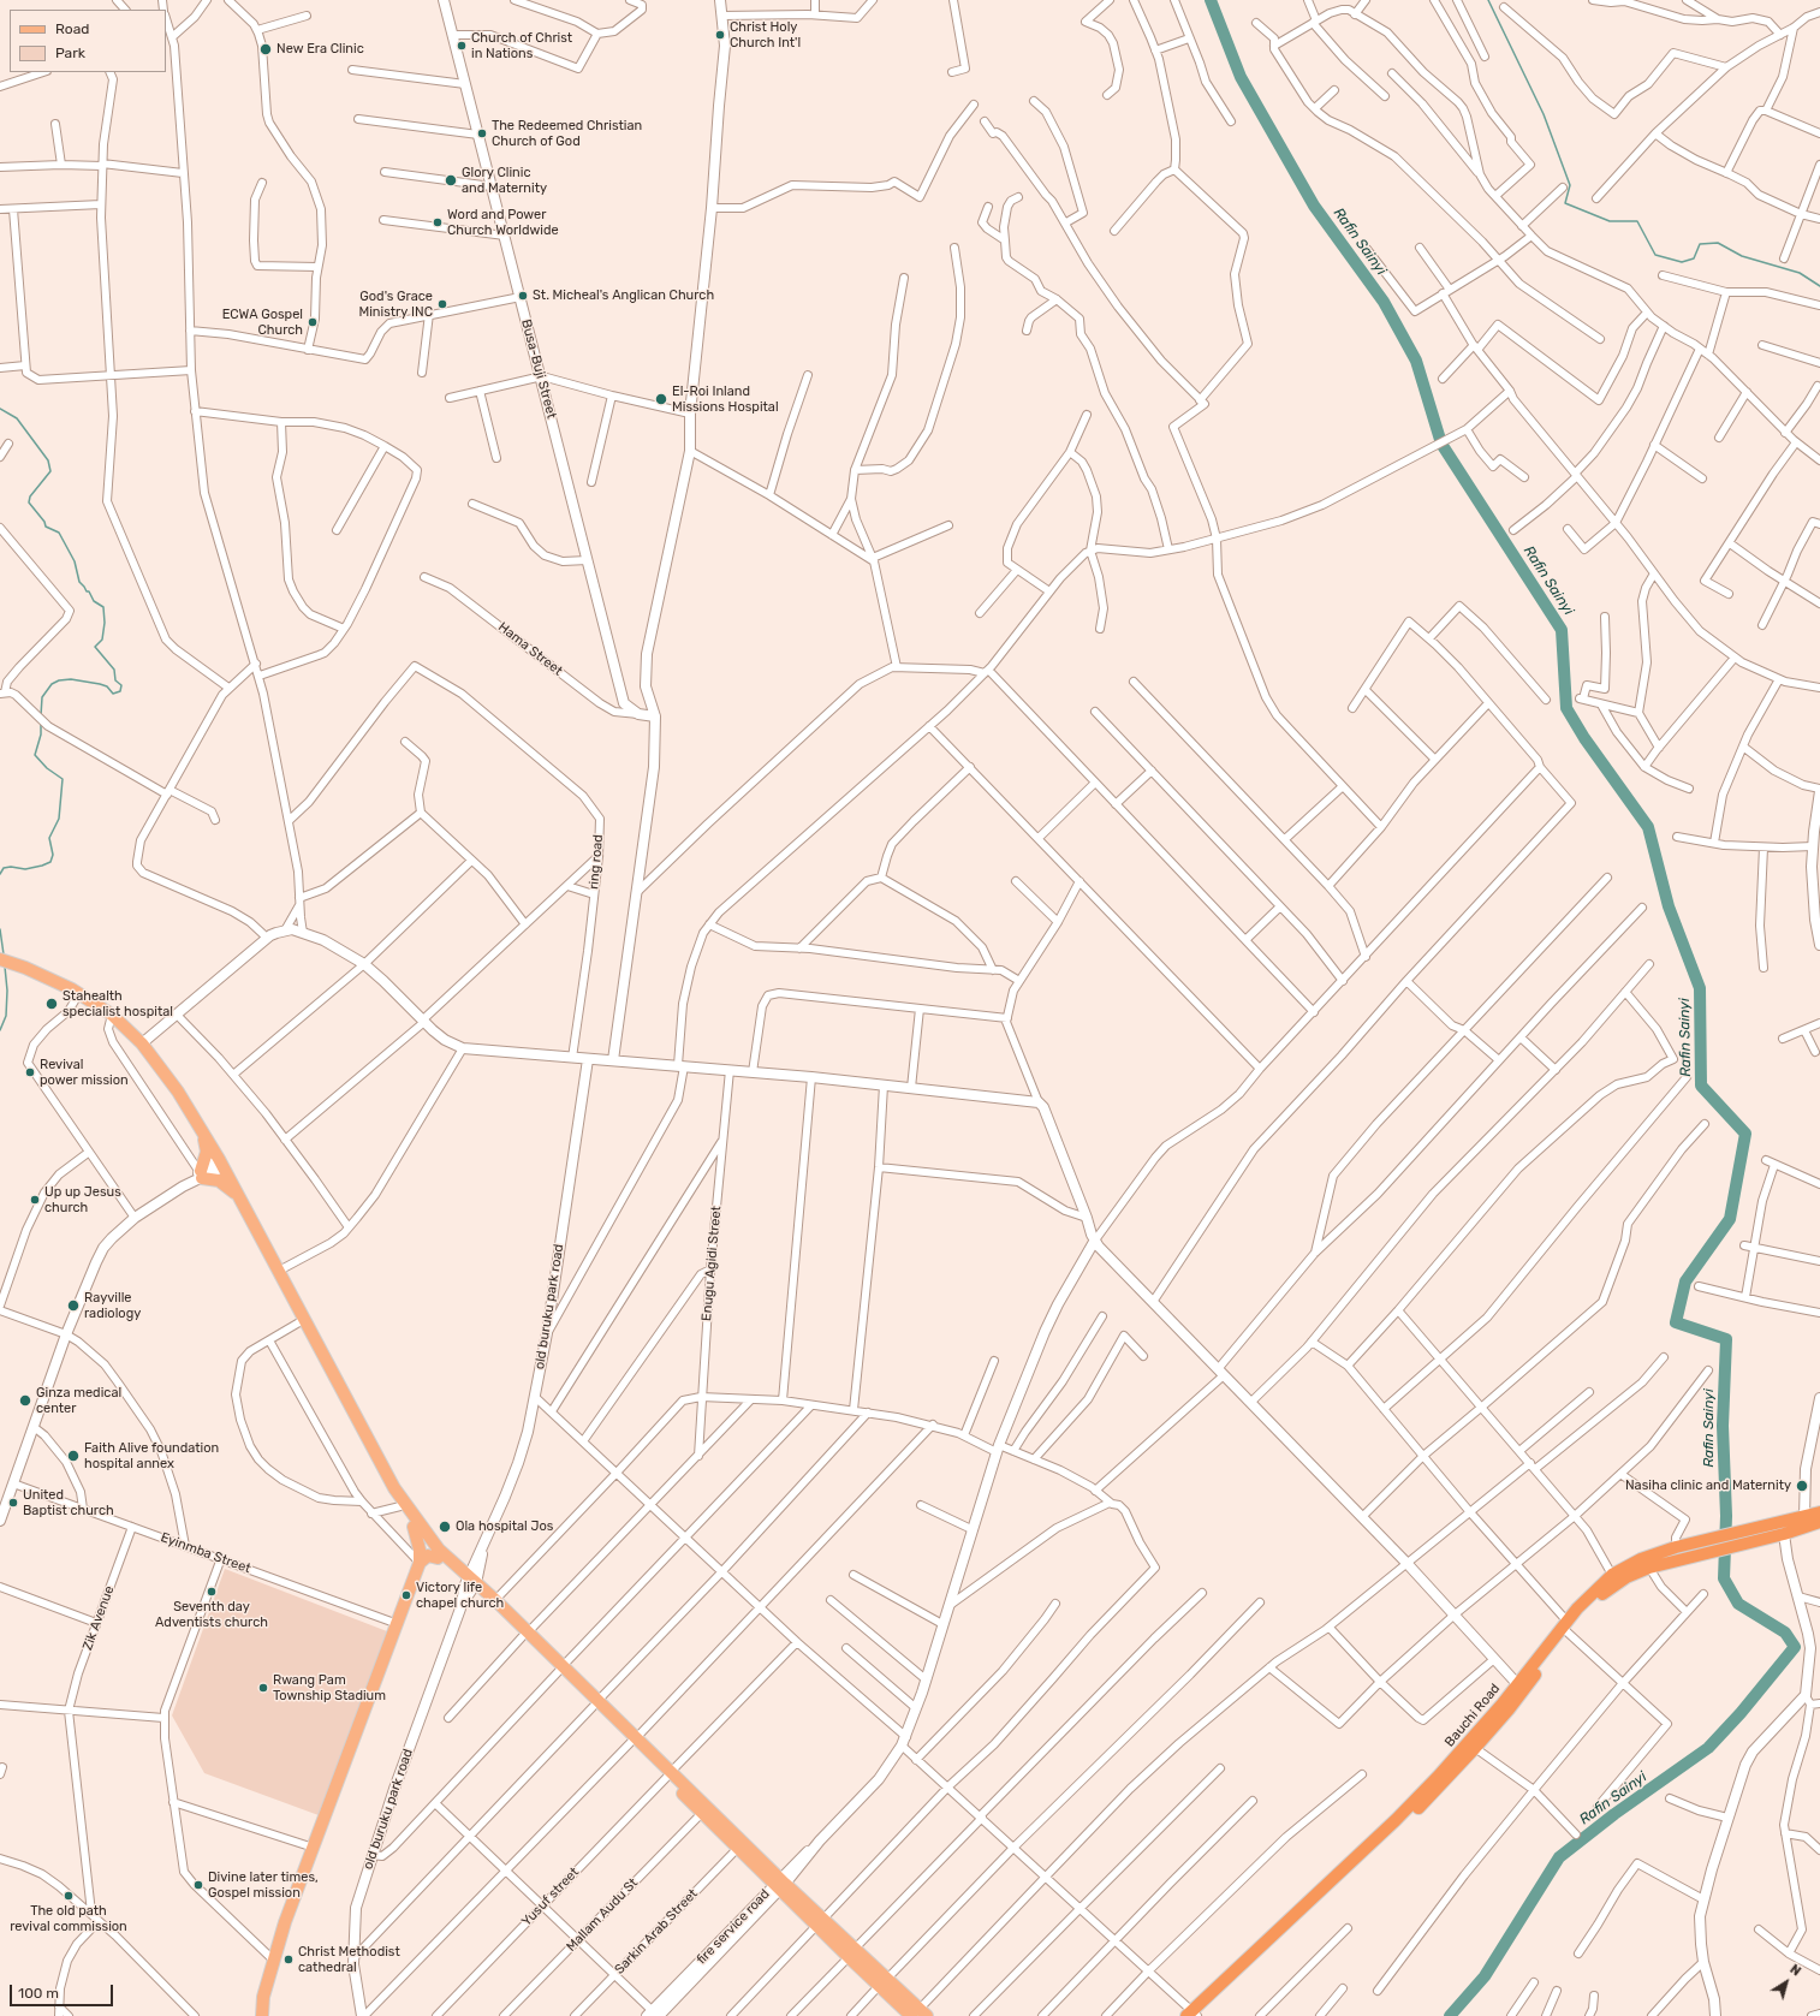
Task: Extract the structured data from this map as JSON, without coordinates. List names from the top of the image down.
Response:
{
  "streets": {
    "highway": ["Bauchi Road"],
    "street": [
      "Busa-Buji Street",
      "Hama Street",
      "ring road",
      "Enugu Agidi Street",
      "old buruku park road",
      "Eyinmba Street",
      "Zik Avenue",
      "Yusuf street",
      "Mallam Audu St",
      "fire service road",
      "Sarkin Arab Street"
    ]
  },
  "crossings": [
    ["Busa-Buji Street", "Hama Street"],
    ["Eyinmba Street", "Zik Avenue"]
  ],
  "water": ["Rafin Sainyi"],
  "places": [
    "Christ Holy Church Int'l",
    "Church of Christ in Nations",
    "New Era Clinic",
    "The Redeemed Christian Church of God",
    "Glory Clinic and Maternity",
    "Word and Power Church Worldwide",
    "St. Micheal's Anglican Church",
    "God's Grace Ministry INC",
    "ECWA Gospel Church",
    "El-Roi Inland Missions Hospital",
    "Stahealth specialist hospital",
    "Revival power mission",
    "Up up Jesus church",
    "Rayville radiology",
    "Ginza medical center",
    "Faith Alive foundation hospital annex",
    "Nasiha clinic and Maternity",
    "United Baptist church",
    "Ola hospital Jos",
    "Seventh day Adventists church",
    "Victory life chapel church",
    "Rwang Pam Township Stadium",
    "Divine later times, Gospel mission",
    "The old path revival commission",
    "Christ Methodist cathedral"
  ],
  "legend": ["Road", "Park"],
  "scale_bar": "100 m",
  "north": "top right"
}
